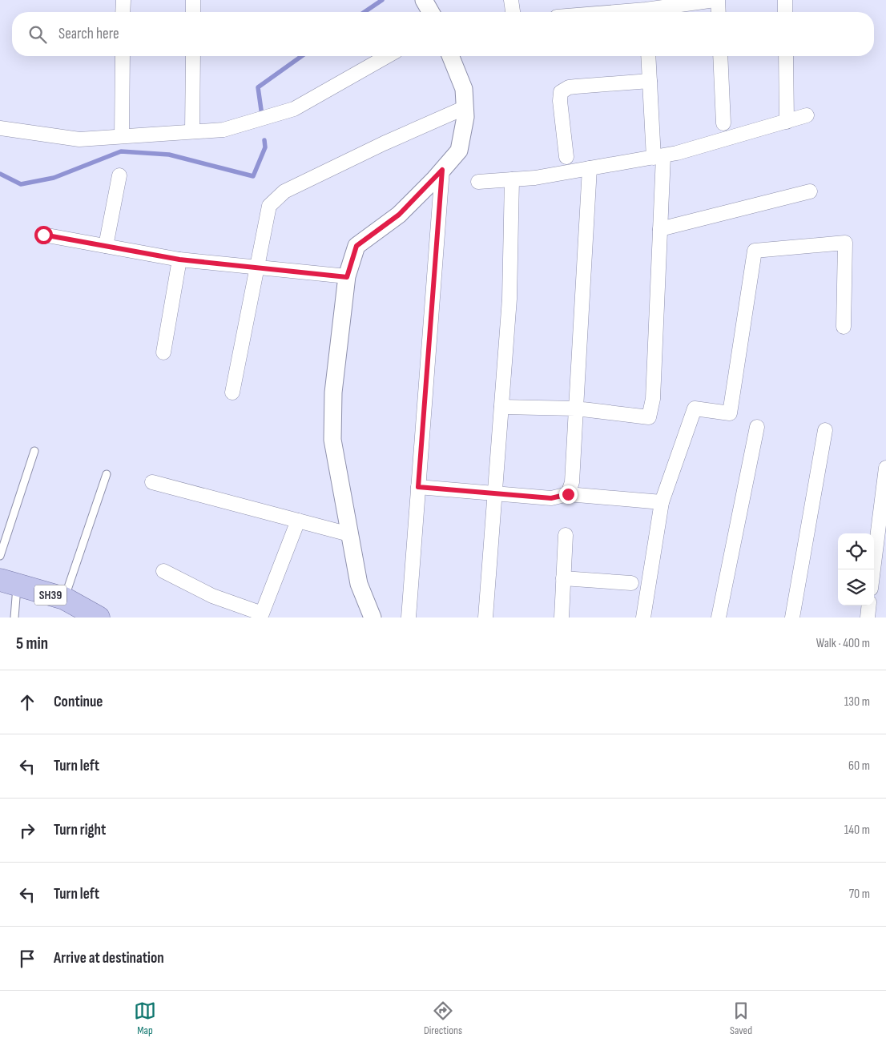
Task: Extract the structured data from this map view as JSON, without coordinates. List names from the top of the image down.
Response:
{
  "streets": {
    "main road": ["SH39"]
  },
  "page": {
    "search": "Search here",
    "heading": ["5 min", "Walk · 400 m"],
    "list": [
      ["Continue", "130 m"],
      ["Turn left", "60 m"],
      ["Turn right", "140 m"],
      ["Turn left", "70 m"],
      "Arrive at destination"
    ],
    "nav": ["Map", "Directions", "Saved"]
  }
}
